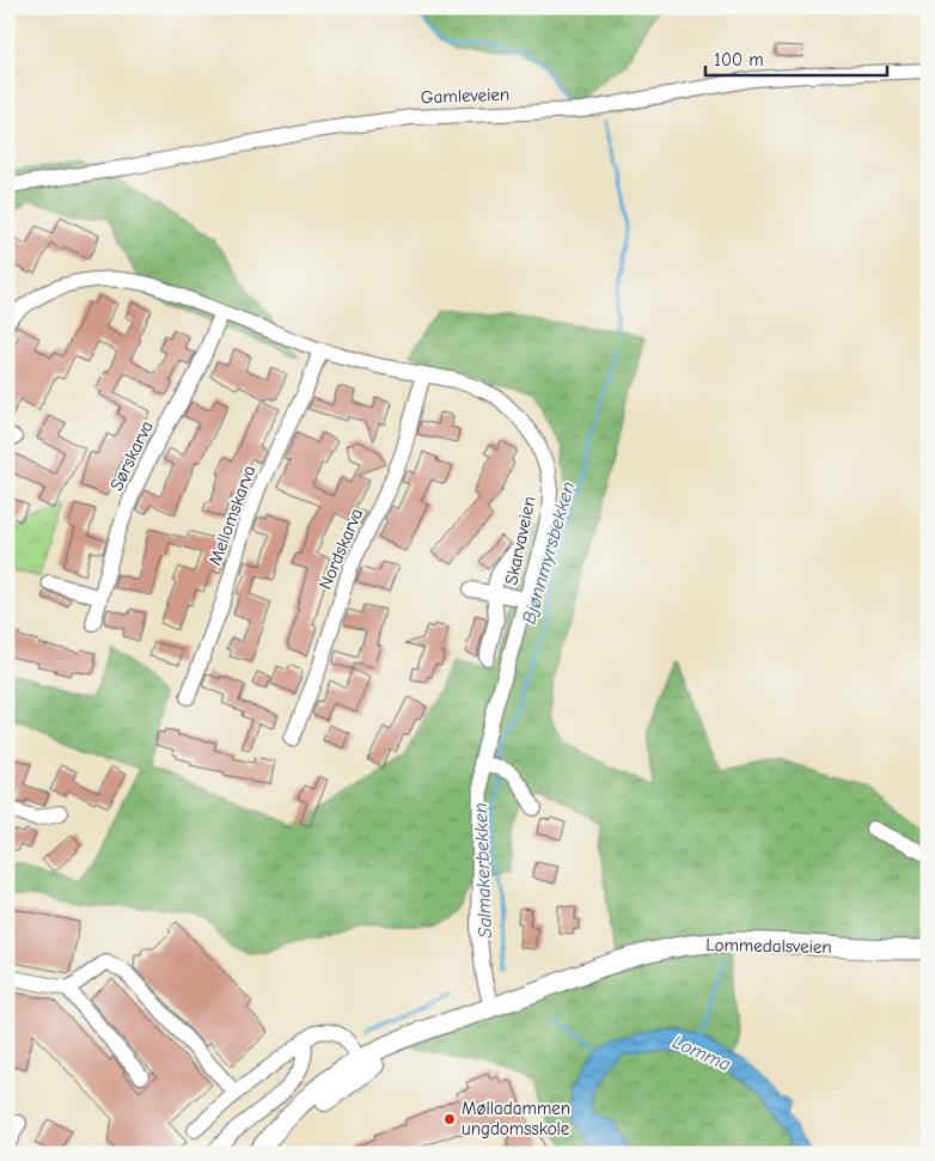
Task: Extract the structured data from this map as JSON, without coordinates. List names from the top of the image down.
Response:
{
  "streets": {
    "main road": ["Lommedalsveien"],
    "street": [
      "Gamleveien",
      "Sørskarva",
      "Mellomskarva",
      "Skarvaveien",
      "Nordskarva"
    ]
  },
  "crossings": [
    ["Sørskarva", "Skarvaveien"],
    ["Mellomskarva", "Skarvaveien"],
    ["Skarvaveien", "Nordskarva"],
    ["Skarvaveien", "Lommedalsveien"]
  ],
  "water": ["Bjønnmyrsbekken", "Salmakerbekken", "Lomma"],
  "places": ["Mølladammen ungdomsskole"],
  "scale_bar": "100 m"
}
